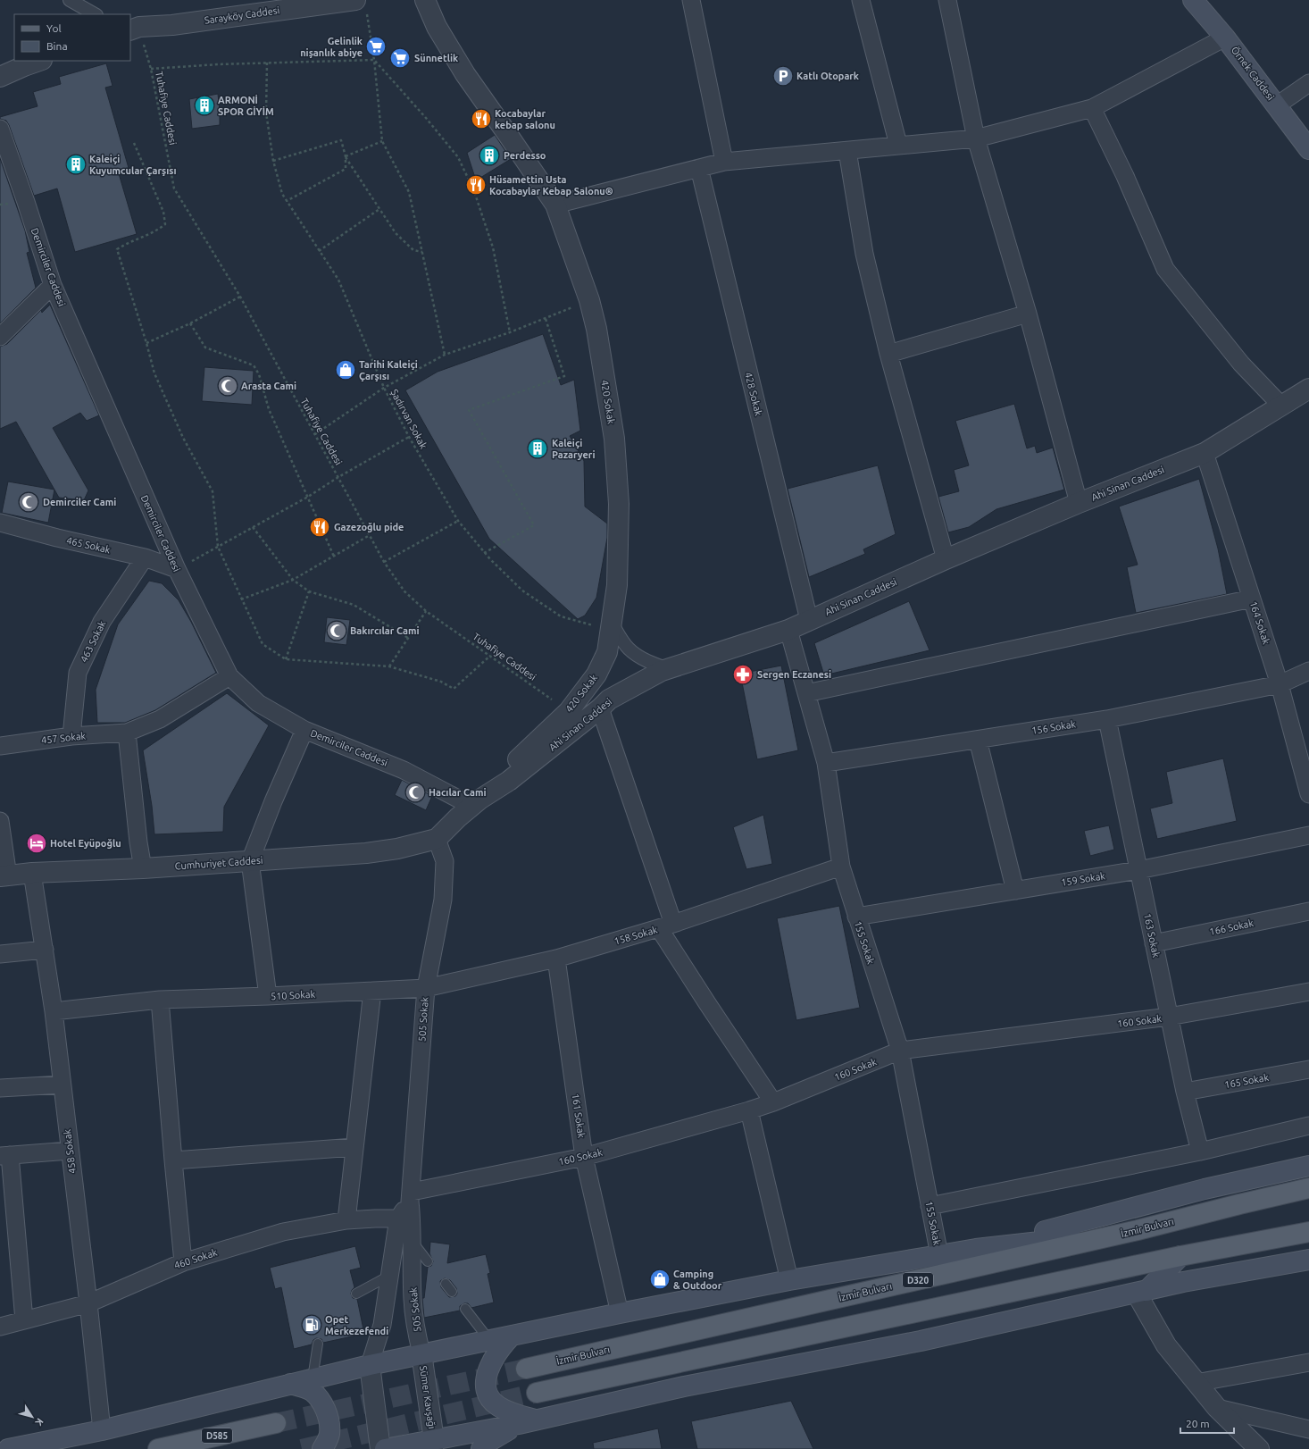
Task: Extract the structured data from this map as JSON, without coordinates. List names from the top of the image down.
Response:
{
  "streets": {
    "main road": [
      "Örnek Caddesi",
      "İzmir Bulvarı",
      "D320",
      "D585"
    ],
    "street": [
      "Sarayköy Caddesi",
      "Demirciler Caddesi",
      "428 Sokak",
      "420 Sokak",
      "Ahi Sinan Caddesi",
      "465 Sokak",
      "164 Sokak",
      "463 Sokak",
      "156 Sokak",
      "457 Sokak",
      "Cumhuriyet Caddesi",
      "159 Sokak",
      "166 Sokak",
      "158 Sokak",
      "163 Sokak",
      "155 Sokak",
      "510 Sokak",
      "505 Sokak",
      "160 Sokak",
      "165 Sokak",
      "161 Sokak",
      "458 Sokak",
      "460 Sokak",
      "Sümer Kavşağı"
    ],
    "path": ["Tuhafiye Caddesi", "Şadırvan Sokak"]
  },
  "crossings": [
    ["Sarayköy Caddesi", "Tuhafiye Caddesi"],
    ["Demirciler Caddesi", "420 Sokak"],
    ["Demirciler Caddesi", "Ahi Sinan Caddesi"],
    ["Demirciler Caddesi", "465 Sokak"],
    ["Demirciler Caddesi", "457 Sokak"],
    ["428 Sokak", "Ahi Sinan Caddesi"],
    ["420 Sokak", "Şadırvan Sokak"],
    ["420 Sokak", "Ahi Sinan Caddesi"],
    ["Ahi Sinan Caddesi", "164 Sokak"],
    ["Ahi Sinan Caddesi", "Cumhuriyet Caddesi"],
    ["Ahi Sinan Caddesi", "155 Sokak"],
    ["Ahi Sinan Caddesi", "505 Sokak"],
    ["465 Sokak", "463 Sokak"],
    ["164 Sokak", "156 Sokak"],
    ["463 Sokak", "457 Sokak"],
    ["156 Sokak", "163 Sokak"],
    ["156 Sokak", "155 Sokak"],
    ["Cumhuriyet Caddesi", "505 Sokak"],
    ["Cumhuriyet Caddesi", "458 Sokak"],
    ["159 Sokak", "163 Sokak"],
    ["159 Sokak", "155 Sokak"],
    ["166 Sokak", "163 Sokak"],
    ["158 Sokak", "155 Sokak"],
    ["158 Sokak", "510 Sokak"],
    ["158 Sokak", "505 Sokak"],
    ["158 Sokak", "161 Sokak"],
    ["163 Sokak", "160 Sokak"],
    ["163 Sokak", "165 Sokak"],
    ["155 Sokak", "160 Sokak"],
    ["510 Sokak", "505 Sokak"],
    ["510 Sokak", "458 Sokak"],
    ["505 Sokak", "160 Sokak"],
    ["505 Sokak", "Sümer Kavşağı"],
    ["160 Sokak", "161 Sokak"],
    ["458 Sokak", "460 Sokak"]
  ],
  "places": {
    "supermarket": ["Gelinlik nişanlık abiye", "Sünnetlik"],
    "parking": ["Katlı Otopark"],
    "building": [
      "ARMONİ SPOR GİYİM",
      "Perdesso",
      "Kaleiçi Kuyumcular Çarşısı",
      "Kaleiçi Pazaryeri"
    ],
    "restaurant": ["Kocabaylar kebap salonu", "Hüsamettin Usta Kocabaylar Kebap Salonu®", "Gazezoğlu pide"],
    "shop": ["Tarihi Kaleiçi Çarşısı", "Camping & Outdoor"],
    "mosque": [
      "Arasta Cami",
      "Demirciler Cami",
      "Bakırcılar Cami",
      "Hacılar Cami"
    ],
    "pharmacy": ["Sergen Eczanesi"],
    "hotel": ["Hotel Eyüpoğlu"],
    "fuel station": ["Opet Merkezefendi"]
  },
  "legend": ["Yol", "Bina"],
  "scale_bar": "20 m",
  "north": "bottom right"
}
